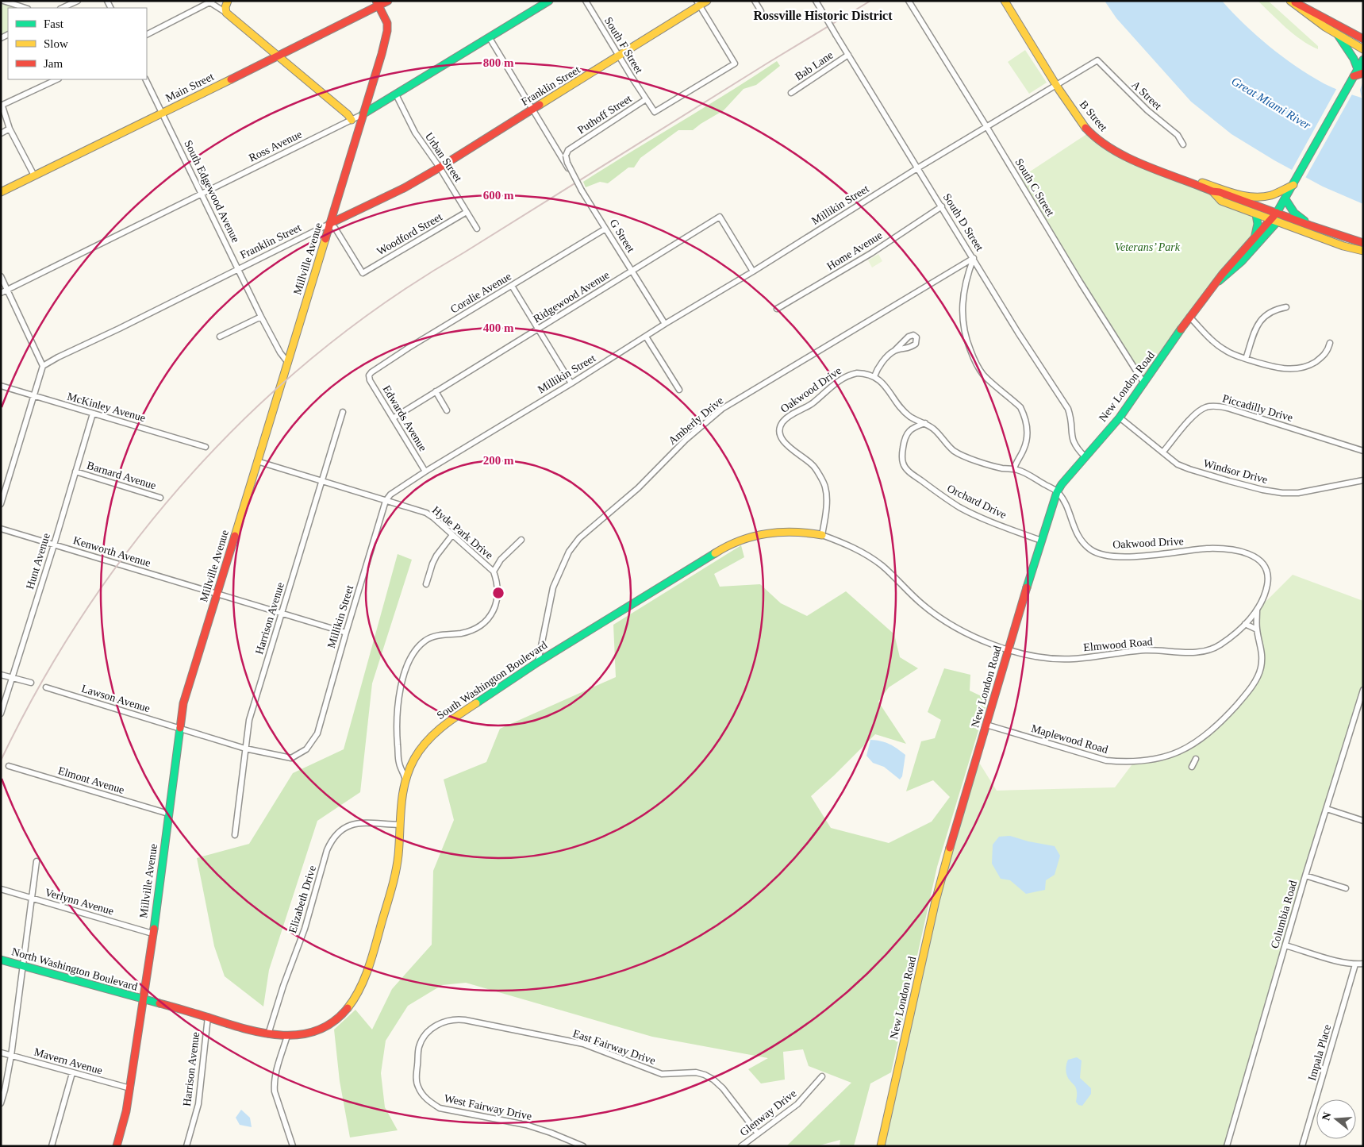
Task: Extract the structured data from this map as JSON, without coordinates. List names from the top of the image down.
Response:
{
  "streets": {
    "main road": [
      "Franklin Street",
      "Main Street",
      "B Street",
      "Ross Avenue",
      "Millville Avenue",
      "New London Road",
      "South Washington Boulevard",
      "North Washington Boulevard"
    ],
    "street": [
      "South F Street",
      "Bab Lane",
      "A Street",
      "Puthoff Street",
      "Urban Street",
      "South C Street",
      "South Edgewood Avenue",
      "Millikin Street",
      "South D Street",
      "Woodford Street",
      "G Street",
      "Home Avenue",
      "Coralie Avenue",
      "Ridgewood Avenue",
      "Oakwood Drive",
      "McKinley Avenue",
      "Piccadilly Drive",
      "Edwards Avenue",
      "Amberly Drive",
      "Windsor Drive",
      "Barnard Avenue",
      "Orchard Drive",
      "Hyde Park Drive",
      "Kenworth Avenue",
      "Hunt Avenue",
      "Harrison Avenue",
      "Elmwood Road",
      "Lawson Avenue",
      "Maplewood Road",
      "Elmont Avenue",
      "Elizabeth Drive",
      "Verlynn Avenue",
      "Columbia Road",
      "East Fairway Drive",
      "Impala Place",
      "Mavern Avenue",
      "West Fairway Drive",
      "Glenway Drive"
    ]
  },
  "crossings": [
    ["South F Street", "Franklin Street"],
    ["South F Street", "Puthoff Street"],
    ["Bab Lane", "South D Street"],
    ["Franklin Street", "Puthoff Street"],
    ["Franklin Street", "Urban Street"],
    ["Franklin Street", "South Edgewood Avenue"],
    ["Franklin Street", "Woodford Street"],
    ["Franklin Street", "Millville Avenue"],
    ["Main Street", "South Edgewood Avenue"],
    ["Main Street", "Millville Avenue"],
    ["A Street", "Millikin Street"],
    ["Puthoff Street", "G Street"],
    ["B Street", "Millikin Street"],
    ["B Street", "New London Road"],
    ["Ross Avenue", "Urban Street"],
    ["Ross Avenue", "South Edgewood Avenue"],
    ["Ross Avenue", "Millville Avenue"],
    ["Urban Street", "Woodford Street"],
    ["South C Street", "Millikin Street"],
    ["South C Street", "New London Road"],
    ["South Edgewood Avenue", "Millville Avenue"],
    ["Millikin Street", "South D Street"],
    ["Millikin Street", "G Street"],
    ["Millikin Street", "Millville Avenue"],
    ["Millikin Street", "Ridgewood Avenue"],
    ["Millikin Street", "Edwards Avenue"],
    ["Millikin Street", "Hyde Park Drive"],
    ["Millikin Street", "Kenworth Avenue"],
    ["Millikin Street", "Harrison Avenue"],
    ["Millikin Street", "Lawson Avenue"],
    ["South D Street", "Home Avenue"],
    ["South D Street", "New London Road"],
    ["South D Street", "Amberly Drive"],
    ["Woodford Street", "Millville Avenue"],
    ["G Street", "Coralie Avenue"],
    ["G Street", "Ridgewood Avenue"],
    ["Millville Avenue", "Hyde Park Drive"],
    ["Millville Avenue", "Kenworth Avenue"],
    ["Millville Avenue", "South Washington Boulevard"],
    ["Millville Avenue", "Lawson Avenue"],
    ["Millville Avenue", "Elmont Avenue"],
    ["Millville Avenue", "Verlynn Avenue"],
    ["Millville Avenue", "North Washington Boulevard"],
    ["Millville Avenue", "Mavern Avenue"],
    ["Coralie Avenue", "Edwards Avenue"],
    ["Ridgewood Avenue", "Edwards Avenue"],
    ["New London Road", "Oakwood Drive"],
    ["New London Road", "Windsor Drive"],
    ["New London Road", "Orchard Drive"],
    ["New London Road", "Elmwood Road"],
    ["New London Road", "South Washington Boulevard"],
    ["New London Road", "Maplewood Road"],
    ["Oakwood Drive", "Elmwood Road"],
    ["Oakwood Drive", "South Washington Boulevard"],
    ["Oakwood Drive", "Maplewood Road"],
    ["McKinley Avenue", "Hunt Avenue"],
    ["Piccadilly Drive", "Windsor Drive"],
    ["Amberly Drive", "South Washington Boulevard"],
    ["Barnard Avenue", "Hunt Avenue"],
    ["Hyde Park Drive", "Harrison Avenue"],
    ["Hyde Park Drive", "South Washington Boulevard"],
    ["Kenworth Avenue", "Hunt Avenue"],
    ["Kenworth Avenue", "Harrison Avenue"],
    ["Harrison Avenue", "South Washington Boulevard"],
    ["Elmwood Road", "South Washington Boulevard"],
    ["South Washington Boulevard", "Elizabeth Drive"],
    ["South Washington Boulevard", "North Washington Boulevard"],
    ["East Fairway Drive", "West Fairway Drive"],
    ["East Fairway Drive", "Glenway Drive"]
  ],
  "districts": ["Rossville Historic District"],
  "water": ["Great Miami River"],
  "parks": ["Veterans’ Park"],
  "legend": ["Fast", "Slow", "Jam"],
  "north": "left",
  "rings": [
    "800 m",
    "600 m",
    "400 m",
    "200 m"
  ]
}
